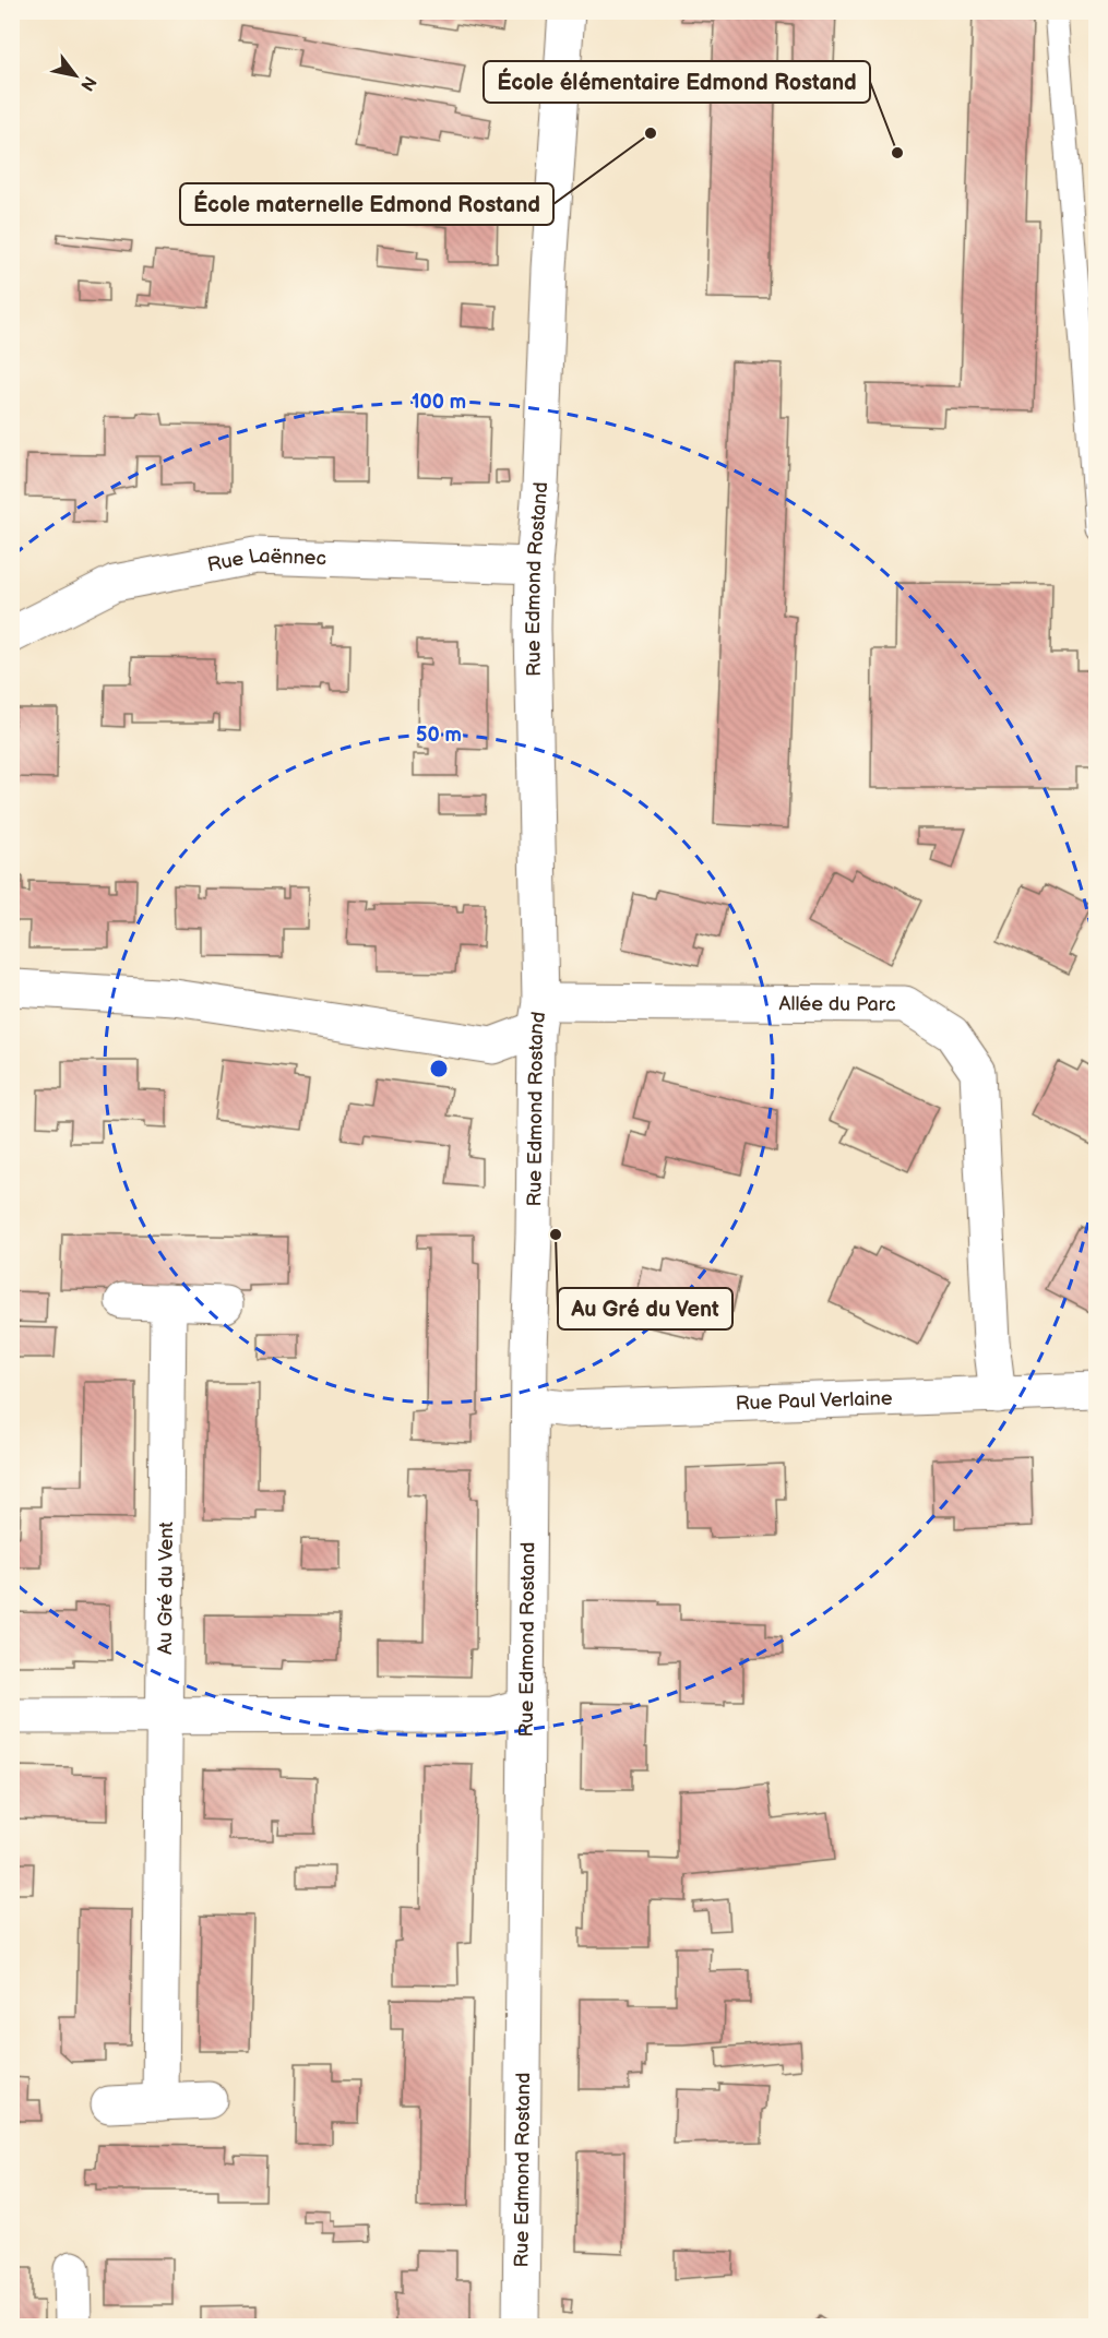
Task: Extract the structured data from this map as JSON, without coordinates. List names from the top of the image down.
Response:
{
  "streets": {
    "street": [
      "Rue Laënnec",
      "Rue Edmond Rostand",
      "Allée du Parc",
      "Rue Paul Verlaine",
      "Au Gré du Vent"
    ]
  },
  "crossings": [
    ["Rue Laënnec", "Rue Edmond Rostand"],
    ["Rue Edmond Rostand", "Allée du Parc"],
    ["Rue Edmond Rostand", "Rue Paul Verlaine"],
    ["Allée du Parc", "Rue Paul Verlaine"]
  ],
  "places": ["École maternelle Edmond Rostand", "École élémentaire Edmond Rostand", "Au Gré du Vent"],
  "north": "bottom right",
  "rings": ["100 m", "50 m"]
}
